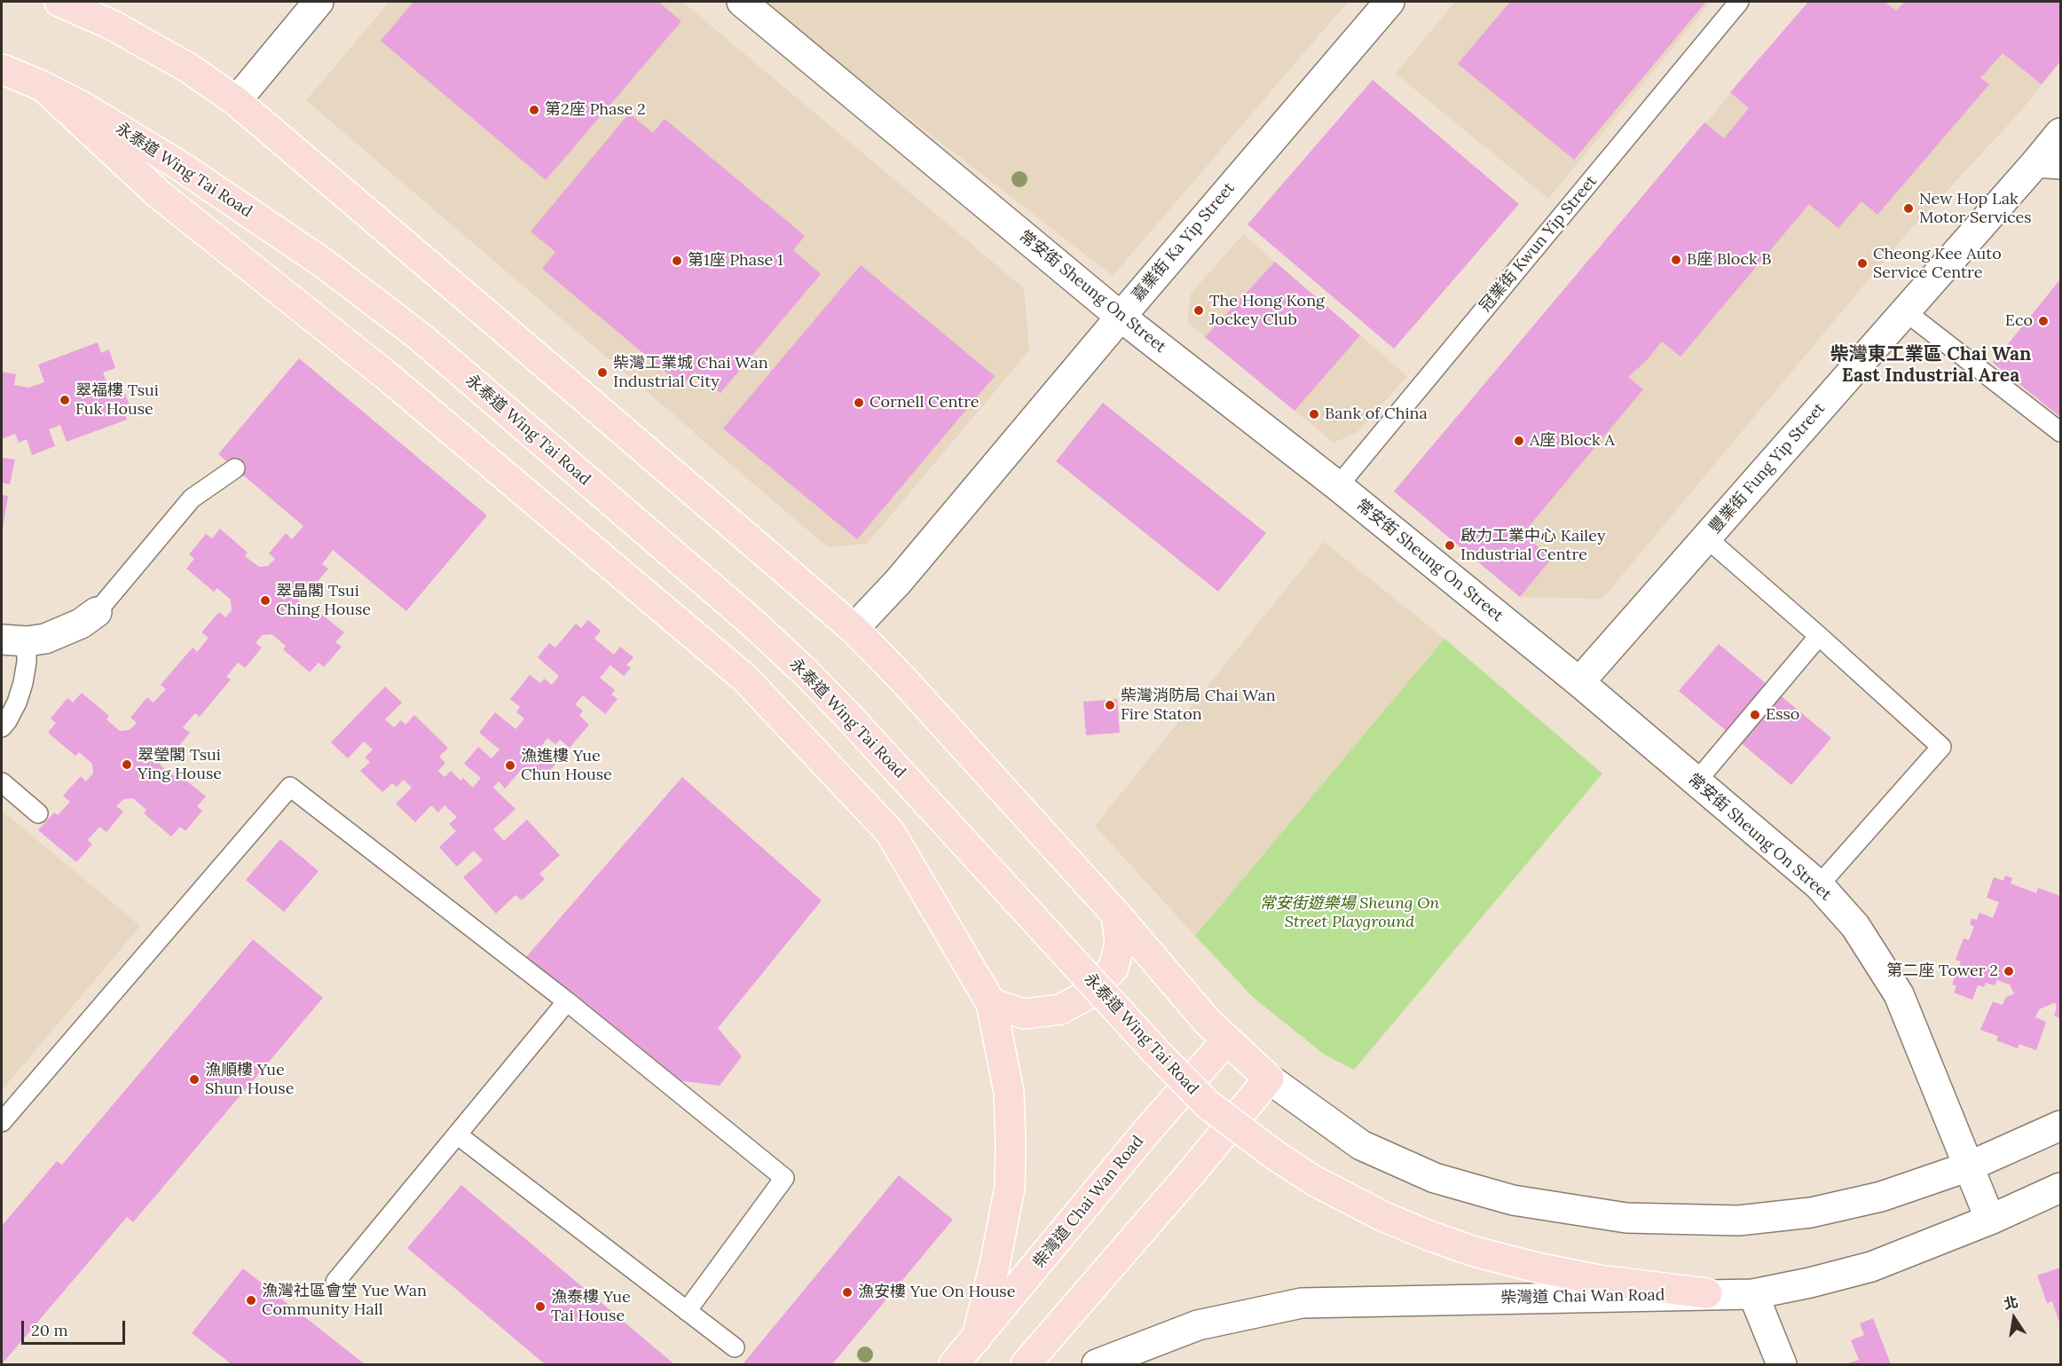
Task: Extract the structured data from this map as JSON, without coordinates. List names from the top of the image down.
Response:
{
  "streets": {
    "main road": ["永泰道 Wing Tai Road", "柴灣道 Chai Wan Road"],
    "street": ["嘉業街 Ka Yip Street", "常安街 Sheung On Street", "豐業街 Fung Yip Street"],
    "lane": ["冠業街 Kwun Yip Street"]
  },
  "crossings": [
    ["永泰道 Wing Tai Road", "柴灣道 Chai Wan Road"],
    ["嘉業街 Ka Yip Street", "常安街 Sheung On Street"],
    ["冠業街 Kwun Yip Street", "常安街 Sheung On Street"],
    ["常安街 Sheung On Street", "豐業街 Fung Yip Street"],
    ["常安街 Sheung On Street", "柴灣道 Chai Wan Road"]
  ],
  "districts": ["柴灣東工業區 Chai Wan East Industrial Area"],
  "parks": ["常安街遊樂場 Sheung On Street Playground"],
  "places": [
    "第2座 Phase 2",
    "New Hop Lak Motor Services",
    "B座 Block B",
    "第1座 Phase 1",
    "Cheong Kee Auto Service Centre",
    "The Hong Kong Jockey Club",
    "Eco",
    "柴灣工業城 Chai Wan Industrial City",
    "翠福樓 Tsui Fuk House",
    "Cornell Centre",
    "Bank of China",
    "A座 Block A",
    "啟力工業中心 Kailey Industrial Centre",
    "翠晶閣 Tsui Ching House",
    "柴灣消防局 Chai Wan Fire Staton",
    "Esso",
    "翠瑩閣 Tsui Ying House",
    "漁進樓 Yue Chun House",
    "第二座 Tower 2",
    "漁順樓 Yue Shun House",
    "漁安樓 Yue On House",
    "漁灣社區會堂 Yue Wan Community Hall",
    "漁泰樓 Yue Tai House"
  ],
  "scale_bar": "20 m",
  "north": "top"
}
